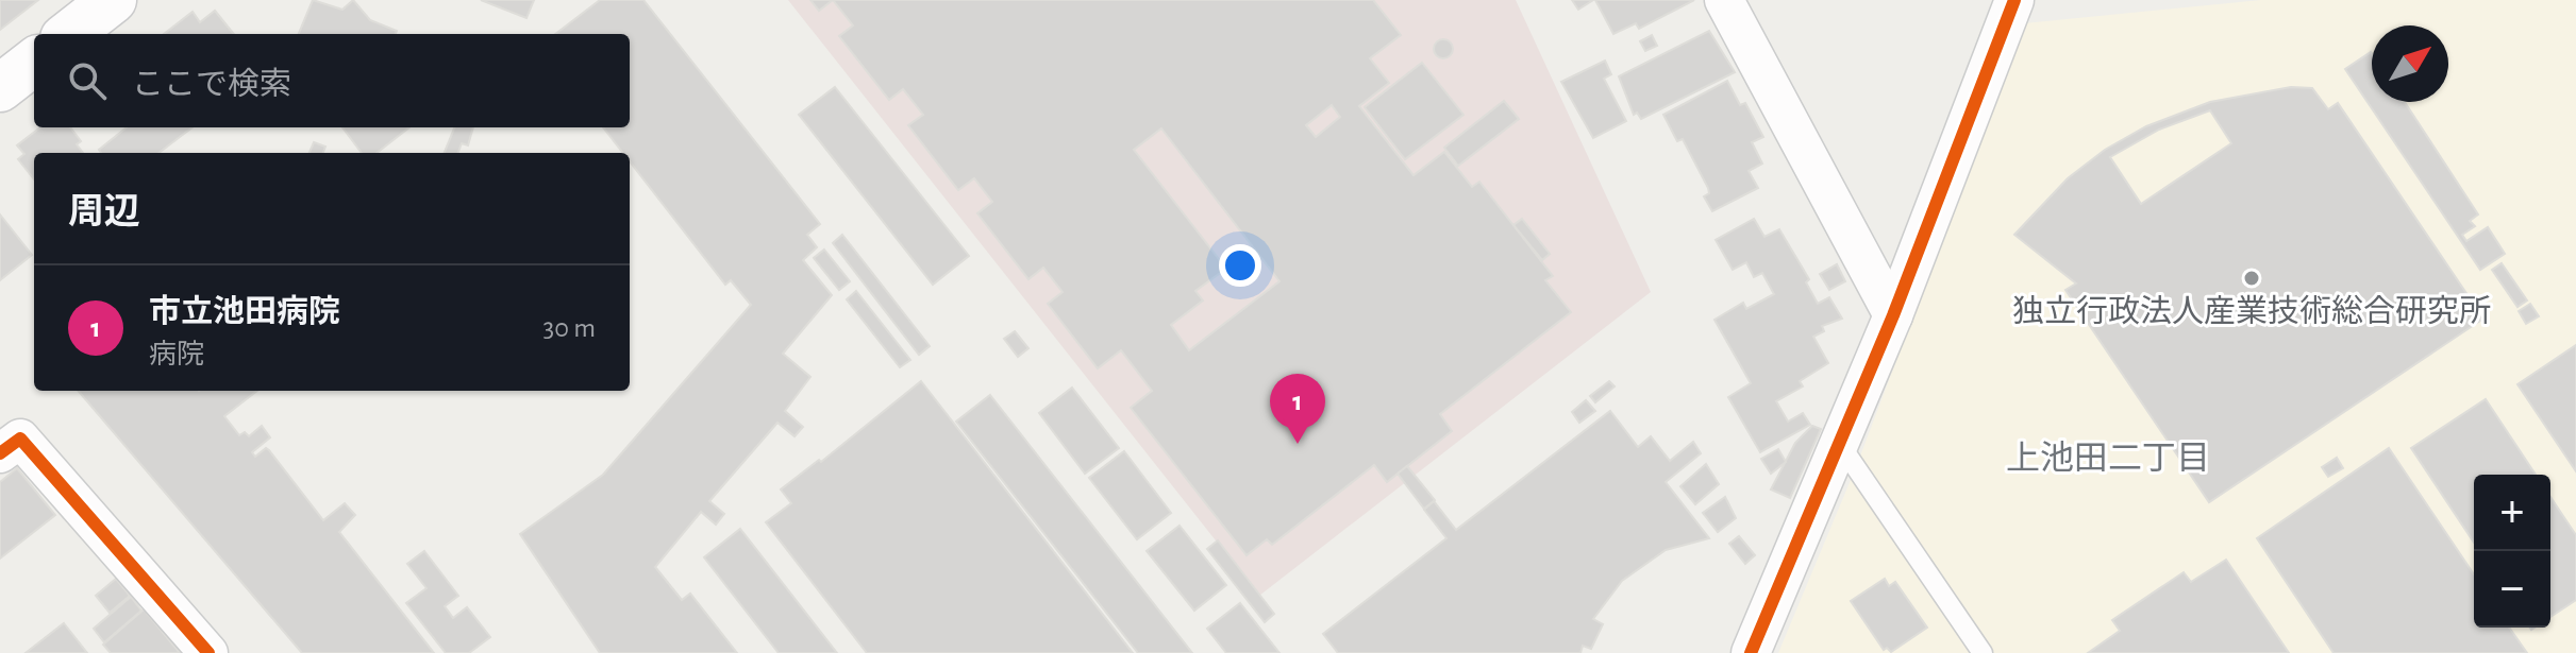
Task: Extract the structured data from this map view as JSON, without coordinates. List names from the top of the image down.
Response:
{
  "districts": ["上池田二丁目"],
  "places": ["独立行政法人産業技術総合研究所"],
  "north": "top right",
  "page": {
    "search": "ここで検索",
    "heading": "周辺",
    "list": [
      {
        "mark": "1",
        "name": "市立池田病院",
        "note": "病院",
        "value": "30 m"
      }
    ],
    "pins": "1",
    "map_buttons": ["+", "−"]
  }
}
